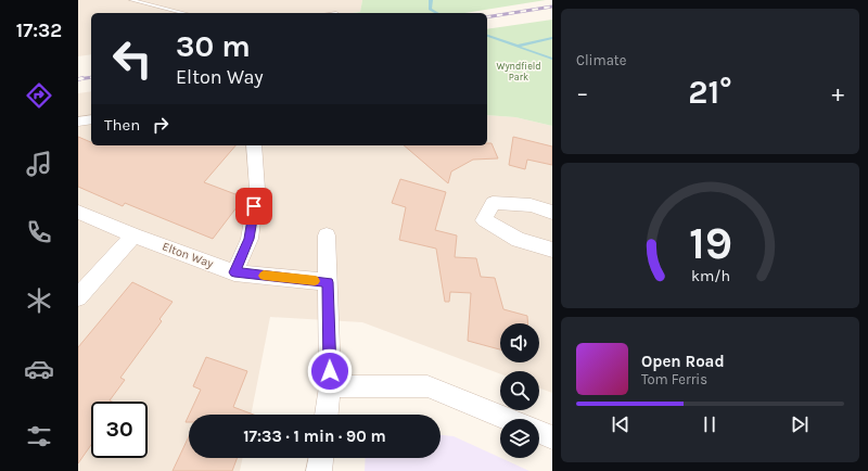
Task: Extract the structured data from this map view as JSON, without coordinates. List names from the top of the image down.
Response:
{
  "streets": {
    "street": ["Elton Way"]
  },
  "parks": ["Wyndfield Park"],
  "page": {
    "tabs": "17:32",
    "tile": "Climate",
    "turn": ["30 m", "Elton Way"],
    "heat": ["−", "21°", "+"],
    "then": "Then",
    "song": ["Open Road", "Tom Ferris"],
    "limit": "30",
    "trip": "17:33 · 1 min · 90 m",
    "gauge": ["19", "km/h"]
  }
}
